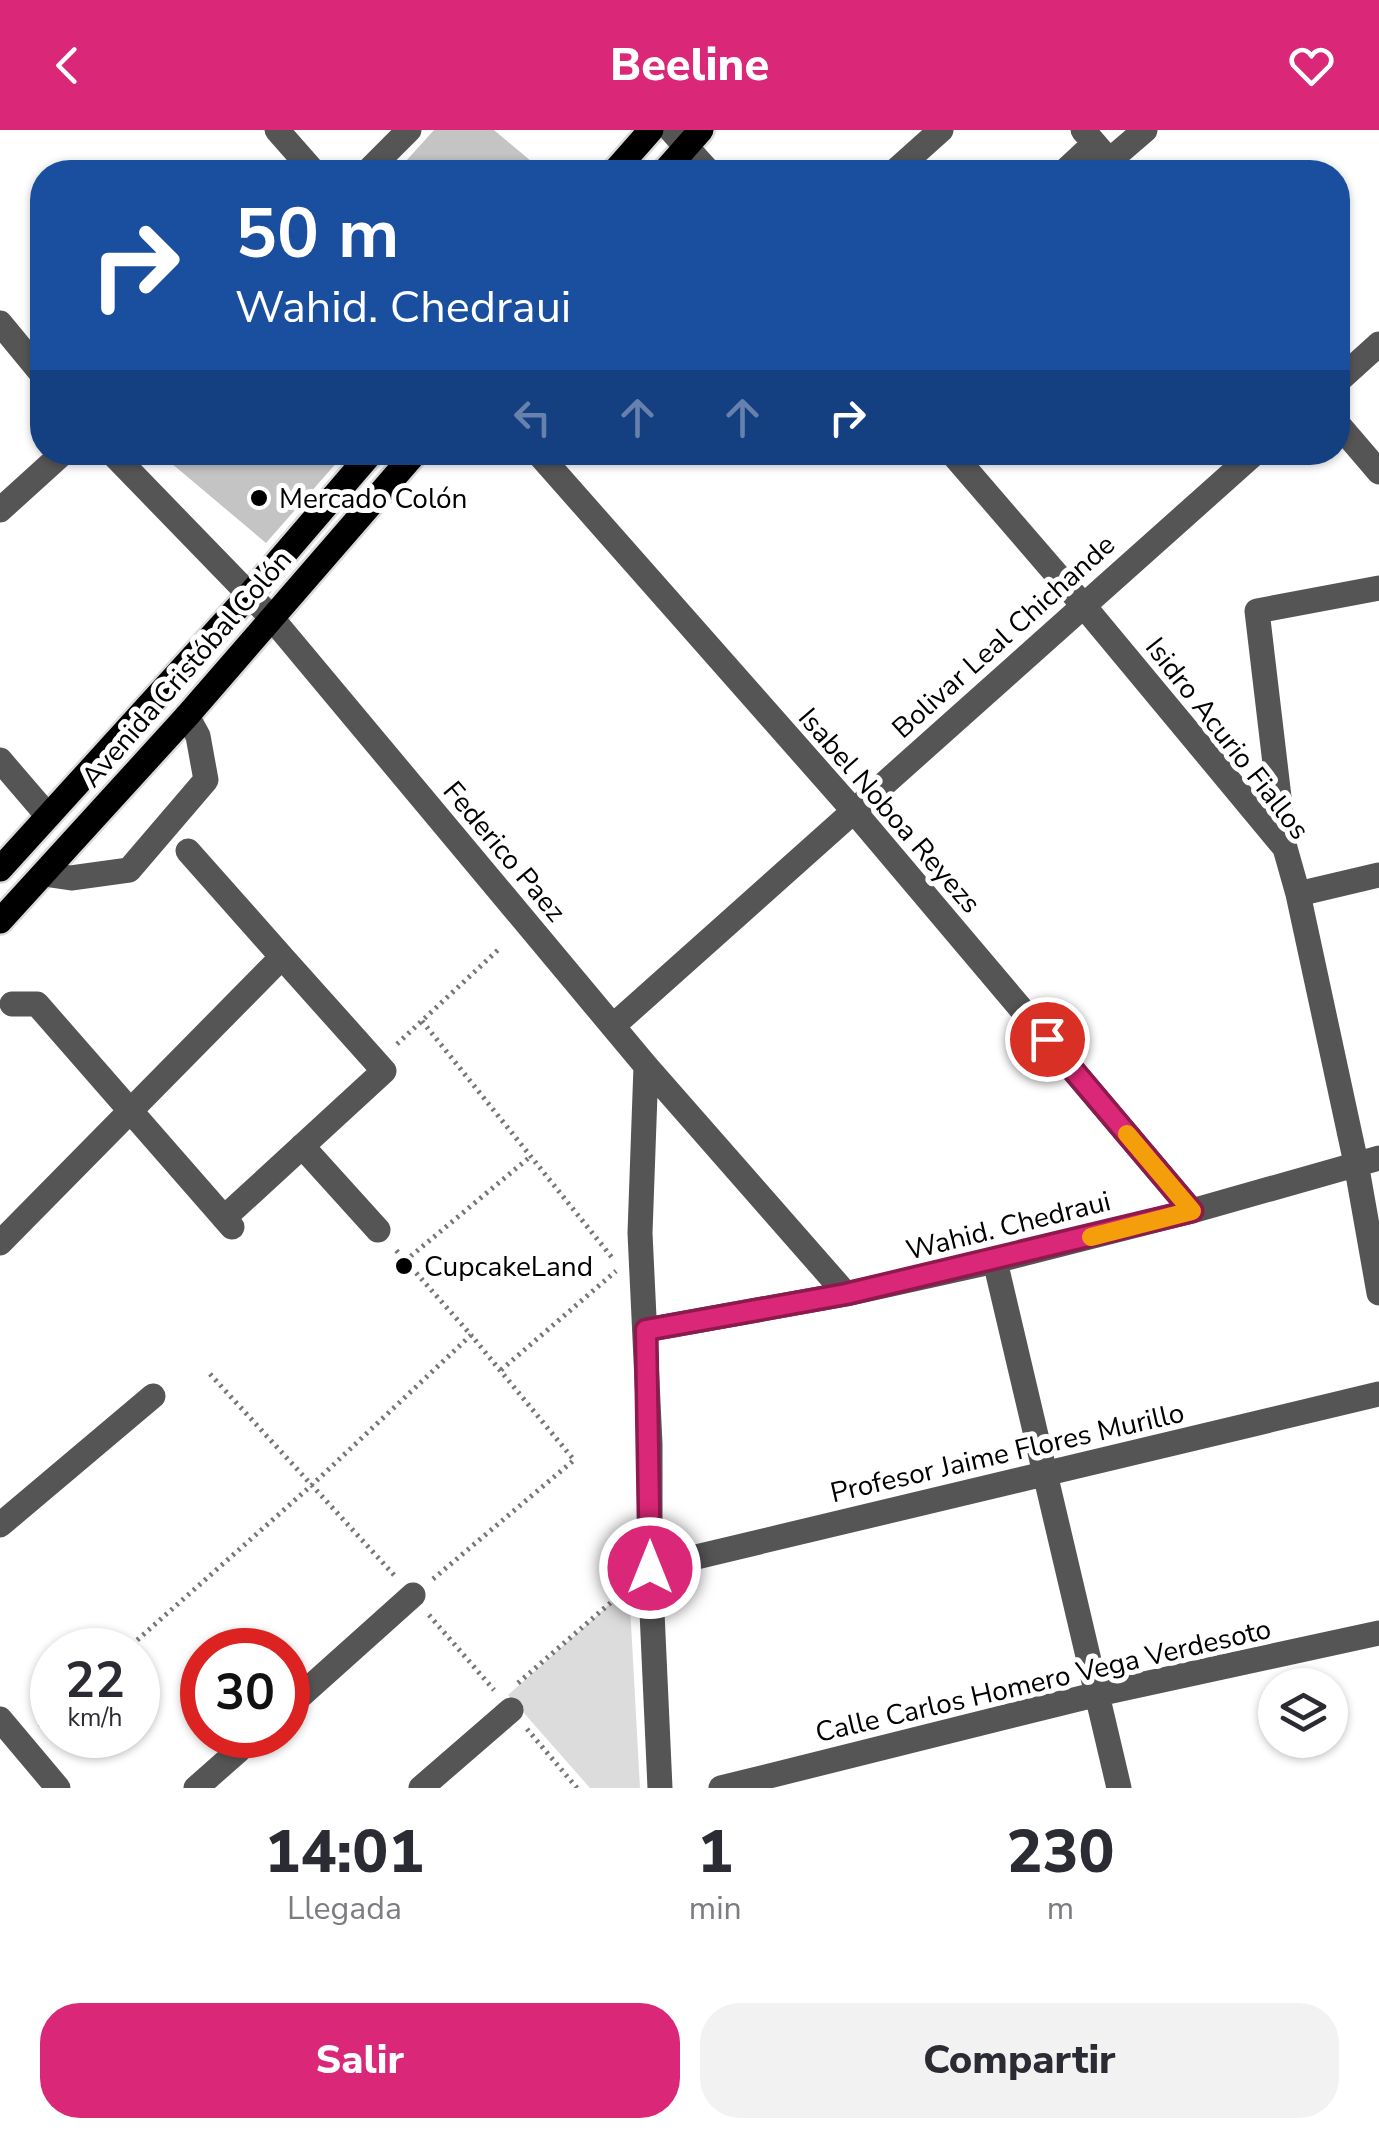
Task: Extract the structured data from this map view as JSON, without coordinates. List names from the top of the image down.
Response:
{
  "streets": {
    "main road": ["Avenida Cristóbal Colón"],
    "street": [
      "Bolivar Leal Chichande",
      "Isidro Acurio Fiallos",
      "Isabel Noboa Reyezs",
      "Federico Paez",
      "Wahid. Chedraui",
      "Profesor Jaime Flores Murillo",
      "Calle Carlos Homero Vega Verdesoto"
    ]
  },
  "crossings": [
    ["Bolivar Leal Chichande", "Isidro Acurio Fiallos"],
    ["Bolivar Leal Chichande", "Isabel Noboa Reyezs"],
    ["Bolivar Leal Chichande", "Federico Paez"],
    ["Avenida Cristóbal Colón", "Federico Paez"],
    ["Isidro Acurio Fiallos", "Wahid. Chedraui"],
    ["Isabel Noboa Reyezs", "Wahid. Chedraui"],
    ["Federico Paez", "Wahid. Chedraui"]
  ],
  "places": ["Mercado Colón", "CupcakeLand"],
  "page": {
    "header": "Beeline",
    "turn": ["50 m", "Wahid. Chedraui"],
    "speed": "22 km/h",
    "limit": "30",
    "eta": [
      "14:01",
      "Llegada",
      "1",
      "min",
      "230",
      "m"
    ],
    "buttons": ["Salir", "Compartir"]
  }
}
